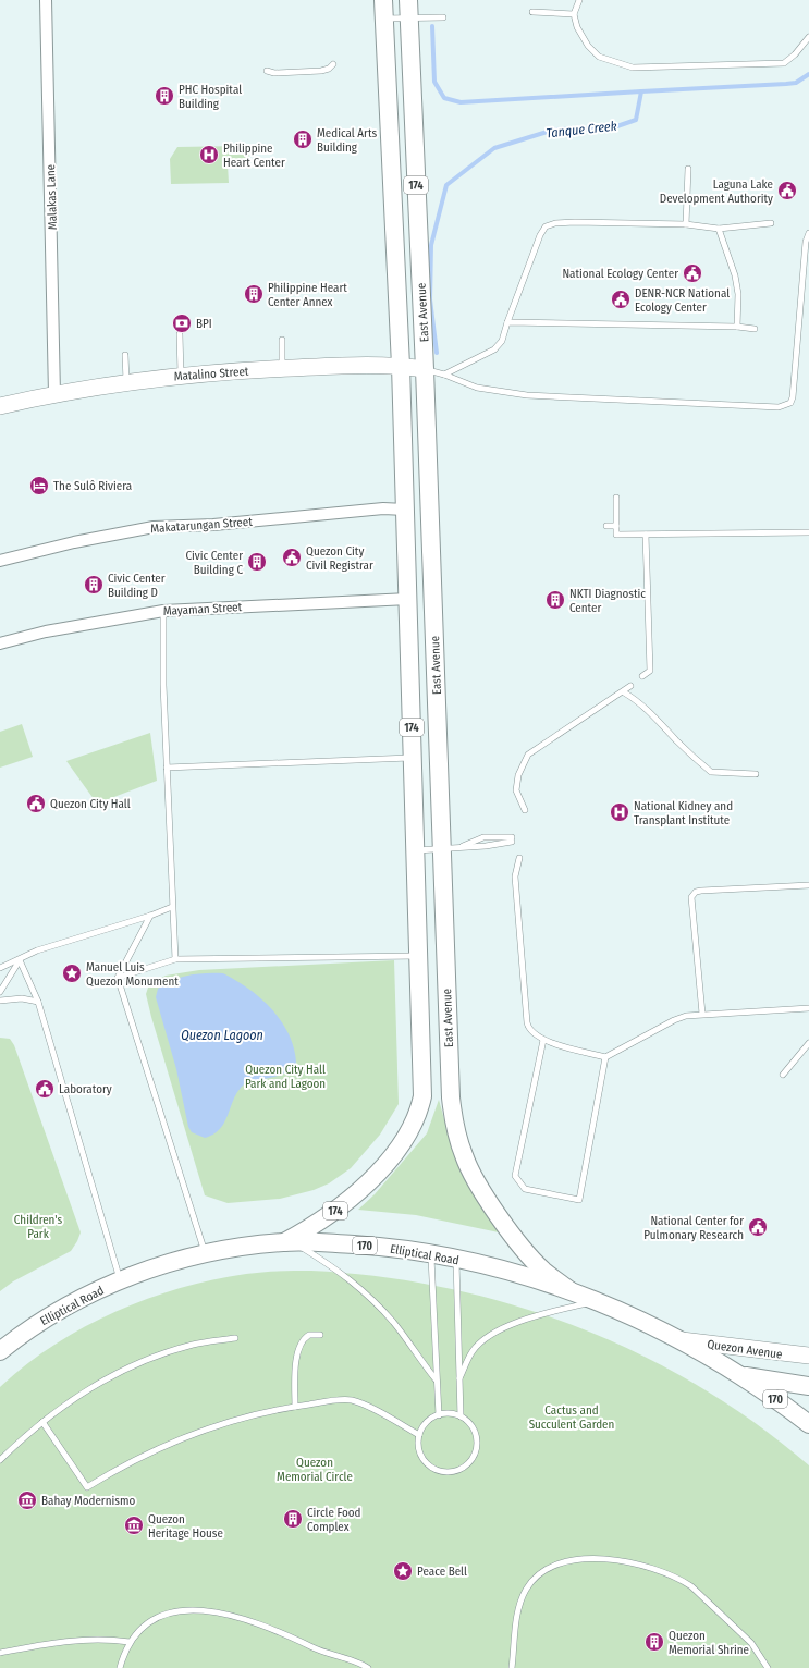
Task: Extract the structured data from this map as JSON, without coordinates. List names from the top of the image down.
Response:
{
  "streets": {
    "main road": [
      "174",
      "East Avenue",
      "170",
      "Elliptical Road"
    ],
    "street": [
      "Malakas Lane",
      "Matalino Street",
      "Makatarungan Street",
      "Mayaman Street",
      "Quezon Avenue"
    ]
  },
  "crossings": [
    ["Malakas Lane", "Matalino Street"],
    ["East Avenue", "Matalino Street"],
    ["East Avenue", "Makatarungan Street"],
    ["East Avenue", "Mayaman Street"],
    ["East Avenue", "Elliptical Road"],
    ["170", "Elliptical Road"],
    ["Elliptical Road", "Quezon Avenue"]
  ],
  "water": ["Tanque Creek", "Quezon Lagoon"],
  "parks": [
    "Quezon City Hall Park and Lagoon",
    "Children's Park",
    "Cactus and Succulent Garden",
    "Quezon Memorial Circle"
  ],
  "places": {
    "building": [
      "PHC Hospital Building",
      "Medical Arts Building",
      "Philippine Heart Center Annex",
      "Civic Center Building C",
      "Civic Center Building D",
      "NKTI Diagnostic Center",
      "Circle Food Complex",
      "Quezon Memorial Shrine"
    ],
    "hospital": ["Philippine Heart Center", "National Kidney and Transplant Institute"],
    "public building": [
      "Laguna Lake Development Authority",
      "National Ecology Center",
      "DENR-NCR National Ecology Center",
      "Quezon City Civil Registrar",
      "Quezon City Hall",
      "Laboratory",
      "National Center for Pulmonary Research"
    ],
    "bank": ["BPI"],
    "hotel": ["The Sulô Riviera"],
    "place": ["Manuel Luis Quezon Monument", "Peace Bell"],
    "museum": ["Bahay Modernismo", "Quezon Heritage House"]
  }
}
